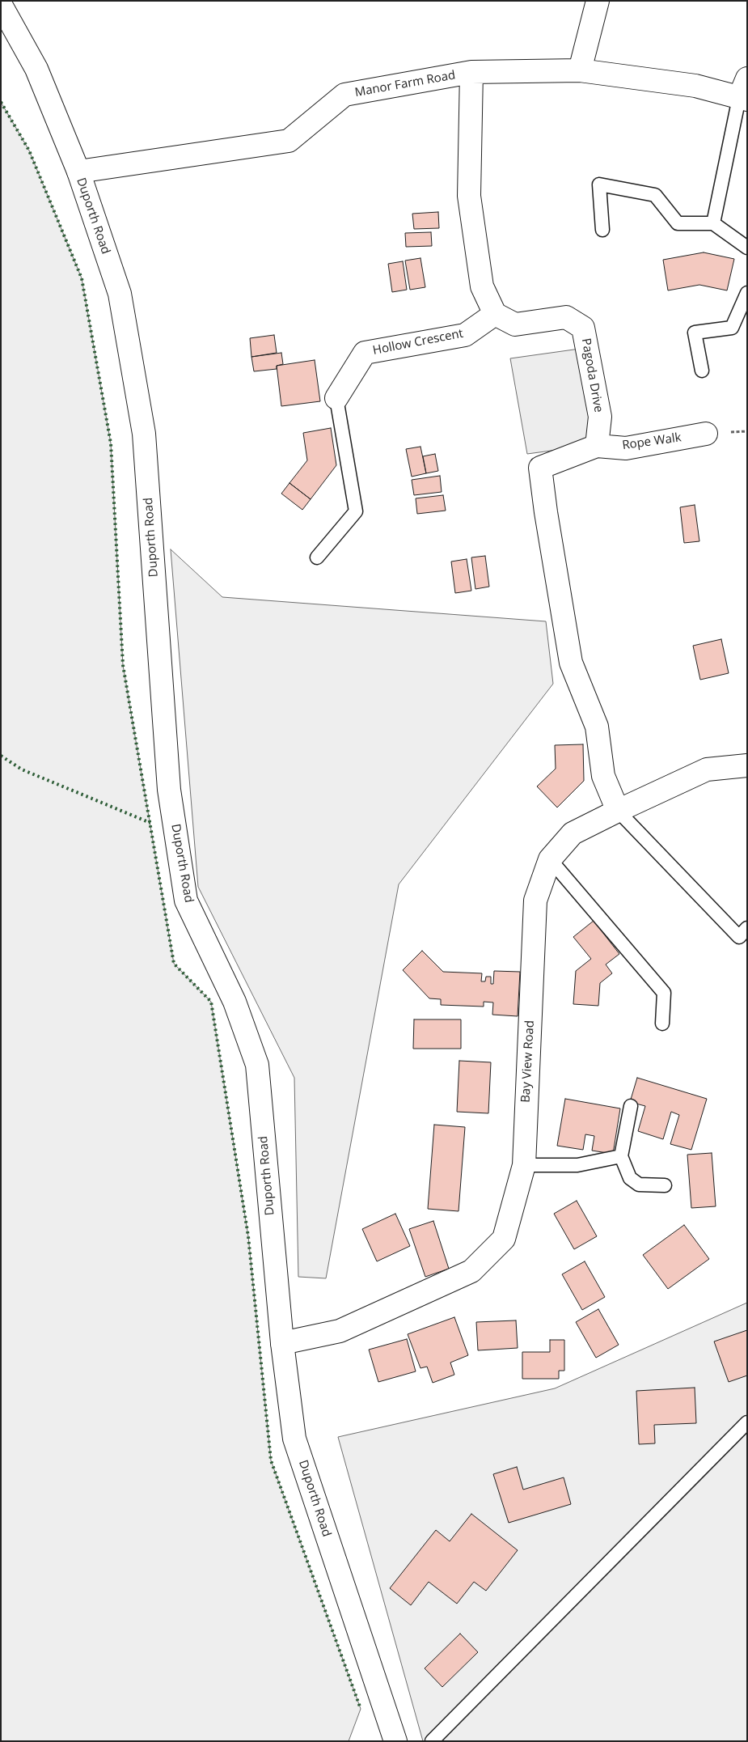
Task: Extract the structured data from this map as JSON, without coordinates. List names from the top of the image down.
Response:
{
  "streets": {
    "street": [
      "Manor Farm Road",
      "Duporth Road",
      "Hollow Crescent",
      "Pagoda Drive",
      "Rope Walk",
      "Bay View Road"
    ]
  },
  "crossings": [
    ["Manor Farm Road", "Duporth Road"],
    ["Duporth Road", "Bay View Road"],
    ["Hollow Crescent", "Pagoda Drive"],
    ["Pagoda Drive", "Rope Walk"]
  ]
}
